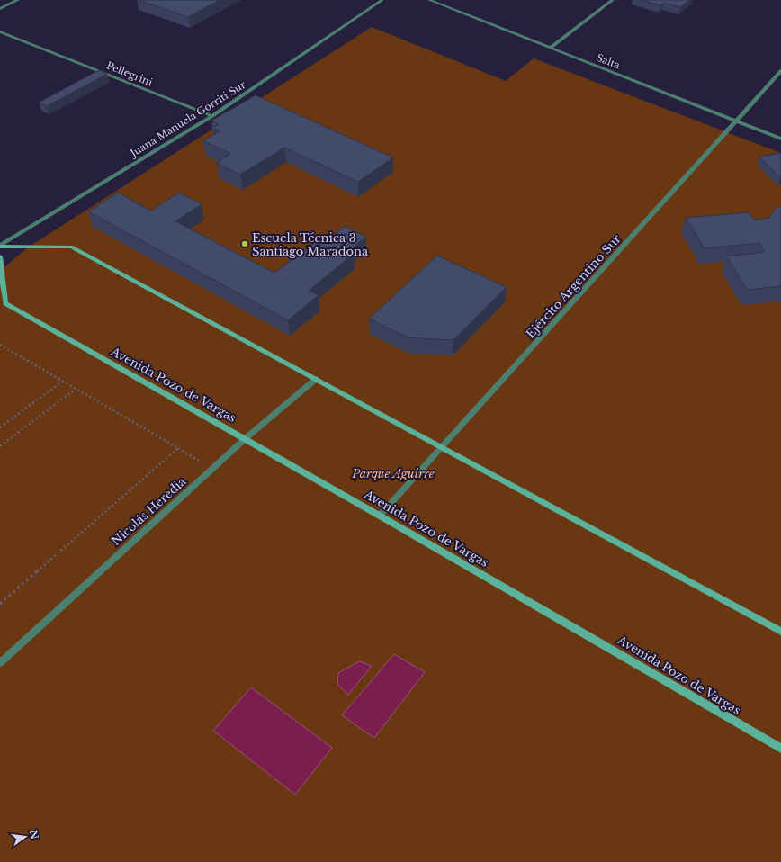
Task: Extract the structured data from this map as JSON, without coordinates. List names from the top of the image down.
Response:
{
  "streets": {
    "main road": ["Avenida Pozo de Vargas"],
    "street": [
      "Salta",
      "Pellegrini",
      "Juana Manuela Gorriti Sur",
      "Ejército Argentino Sur",
      "Nicolás Heredia"
    ]
  },
  "crossings": [
    ["Salta", "Ejército Argentino Sur"],
    ["Pellegrini", "Juana Manuela Gorriti Sur"],
    ["Ejército Argentino Sur", "Avenida Pozo de Vargas"],
    ["Avenida Pozo de Vargas", "Nicolás Heredia"]
  ],
  "parks": ["Parque Aguirre"],
  "places": ["Escuela Técnica 3 Santiago Maradona"],
  "north": "right"
}
